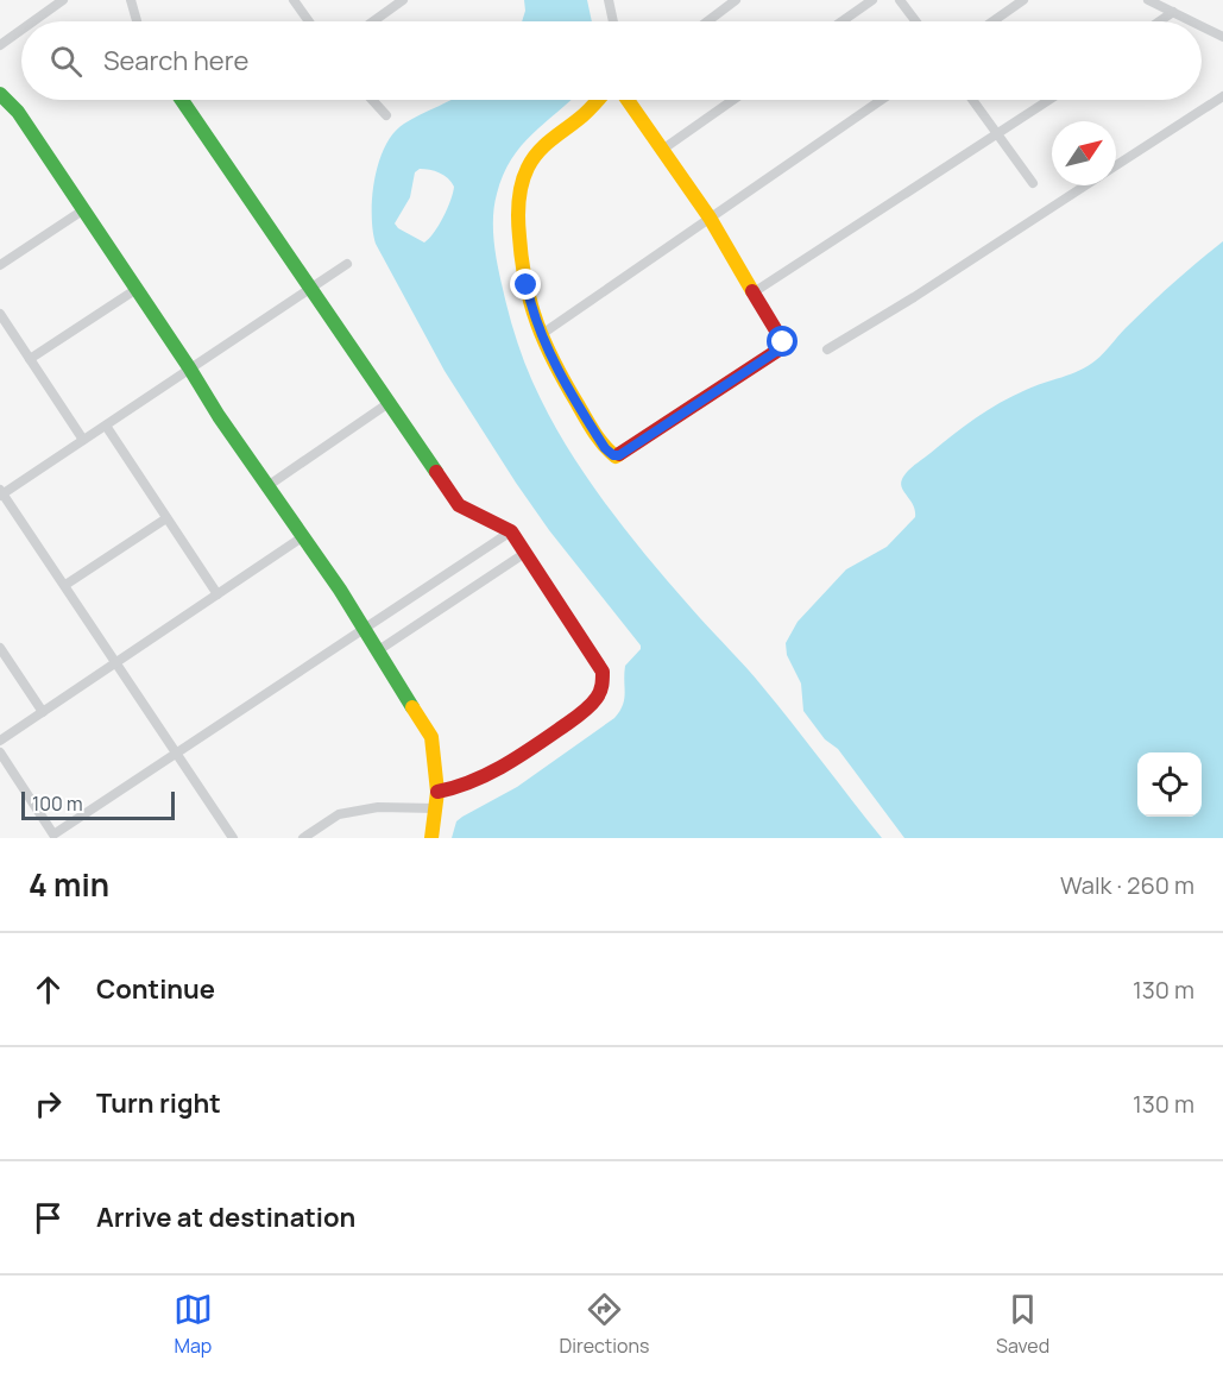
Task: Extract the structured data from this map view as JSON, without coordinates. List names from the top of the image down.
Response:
{
  "scale_bar": "100 m",
  "north": "top right",
  "page": {
    "search": "Search here",
    "scale": "100 m",
    "heading": ["4 min", "Walk · 260 m"],
    "list": [
      ["Continue", "130 m"],
      ["Turn right", "130 m"],
      "Arrive at destination"
    ],
    "nav": ["Map", "Directions", "Saved"]
  }
}
